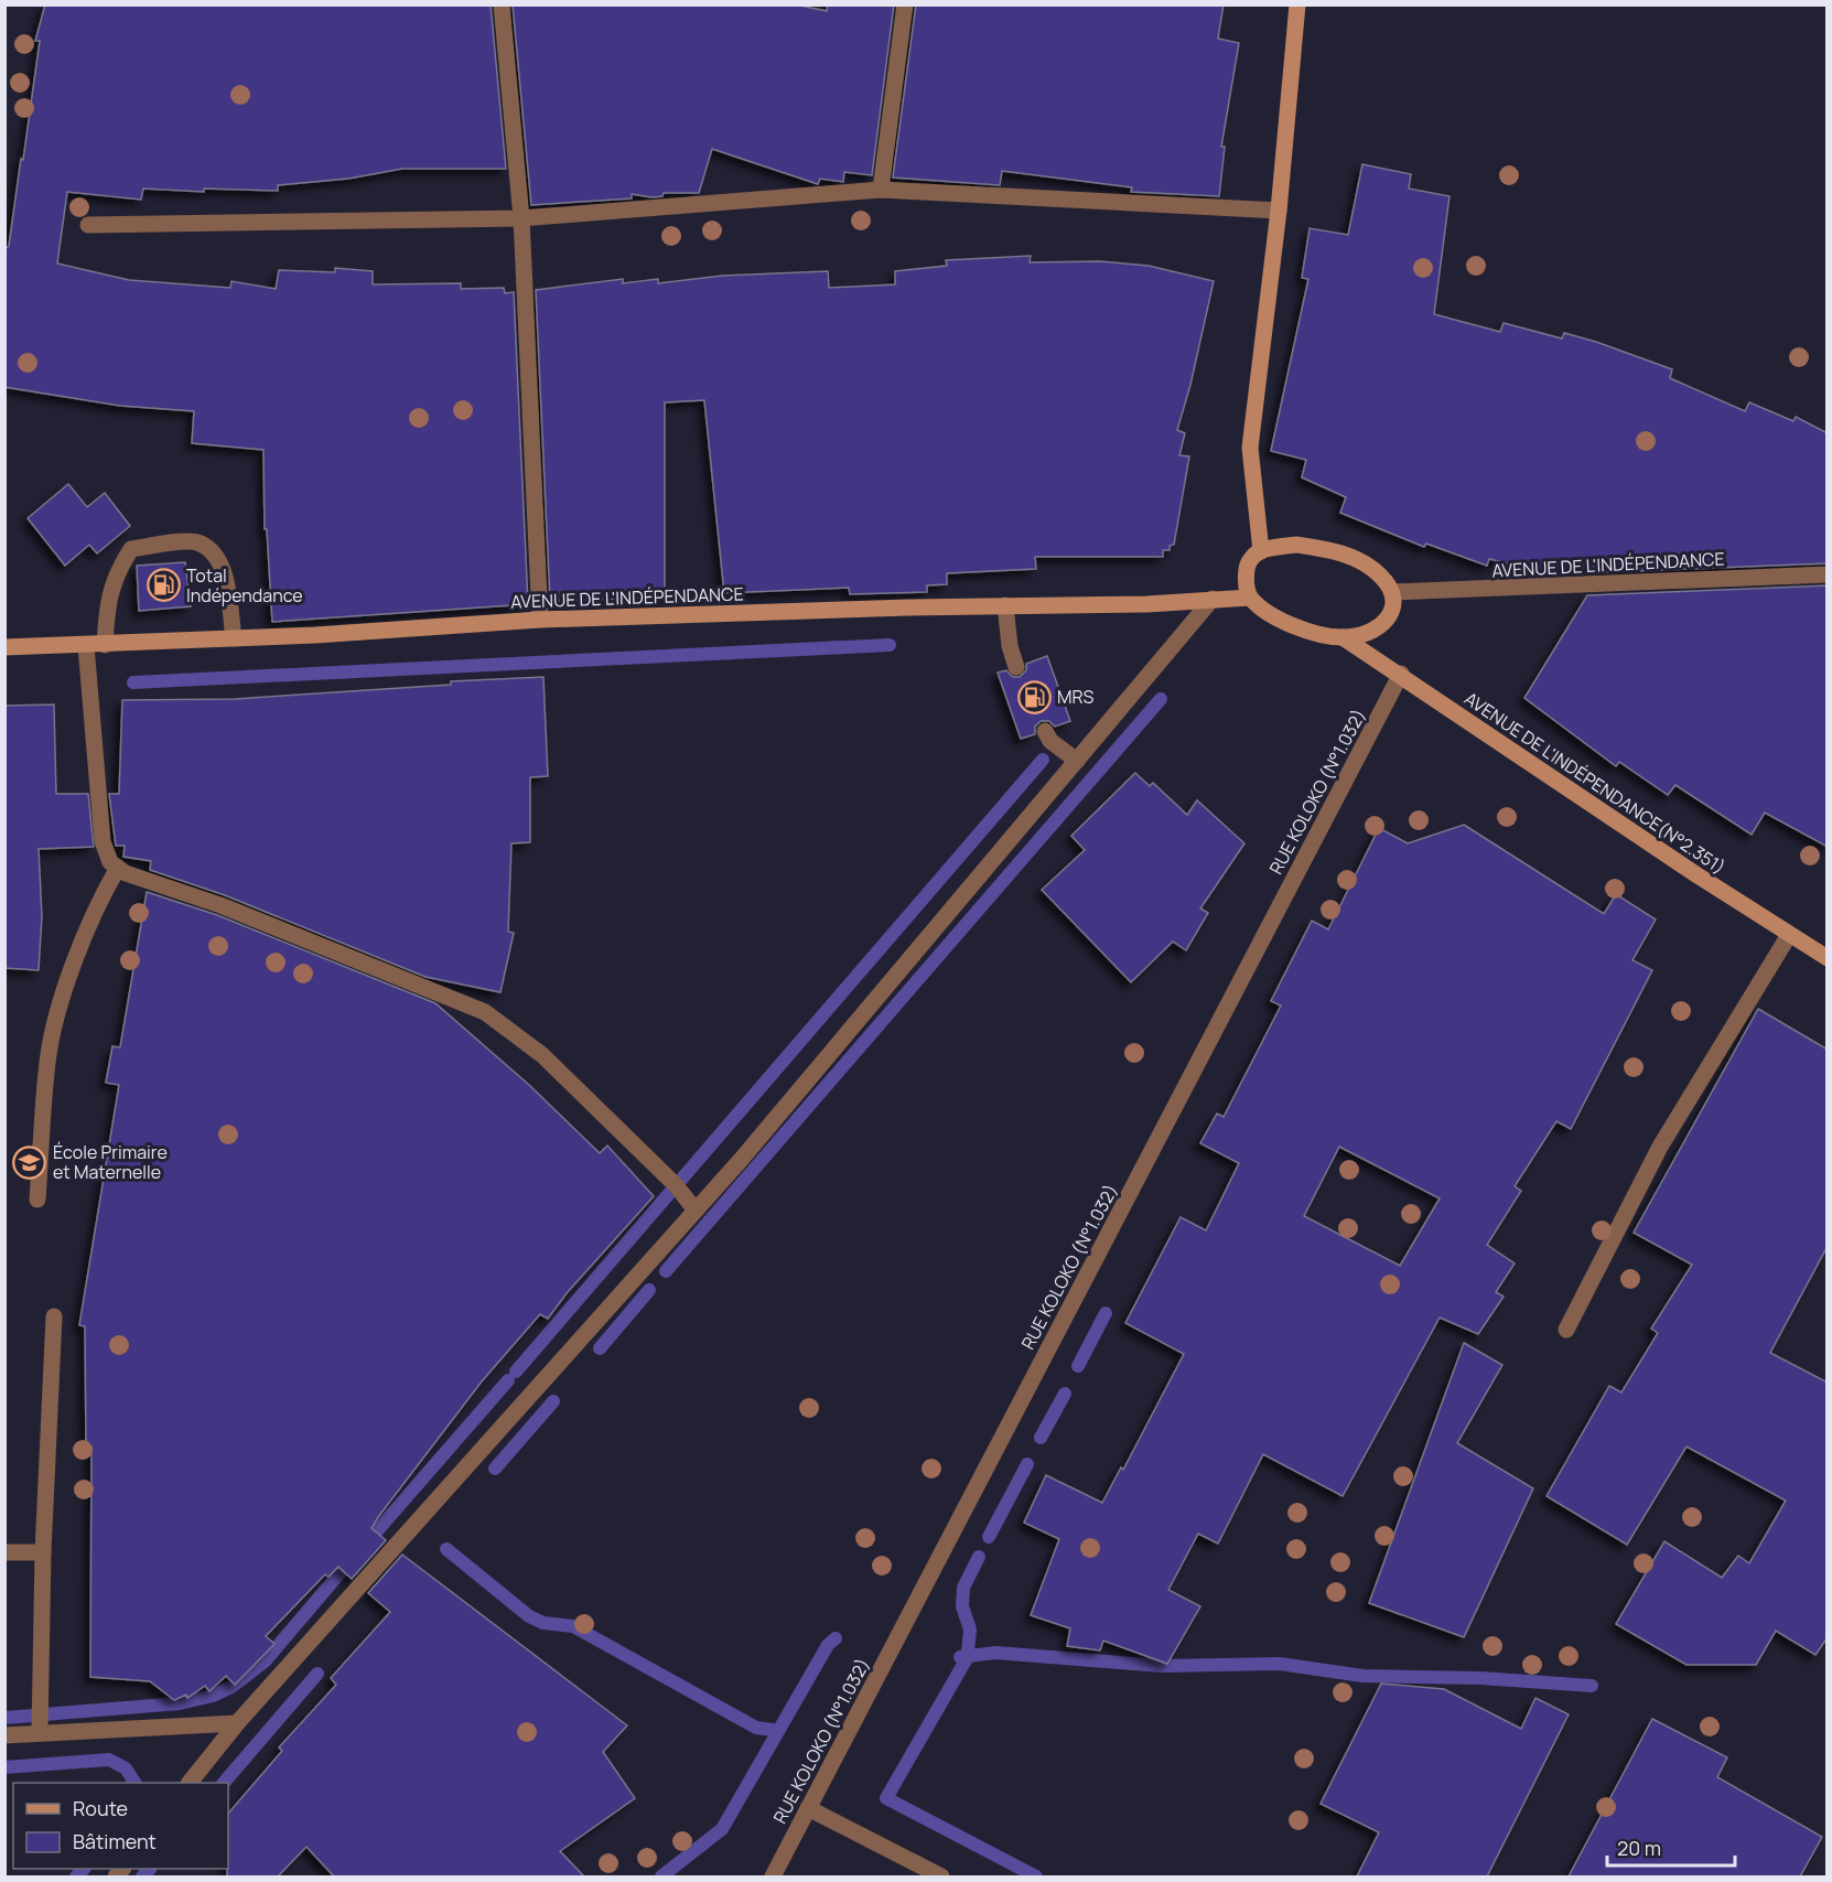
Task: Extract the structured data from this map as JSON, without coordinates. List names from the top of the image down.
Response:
{
  "streets": {
    "main road": ["AVENUE DE L'INDÉPENDANCE", "AVENUE DE L'INDÉPENDANCE(N°2.351)"],
    "street": ["RUE KOLOKO (N°1.032)"]
  },
  "crossings": [
    ["AVENUE DE L'INDÉPENDANCE(N°2.351)", "RUE KOLOKO (N°1.032)"]
  ],
  "places": {
    "fuel station": ["Total Indépendance", "MRS"],
    "school or university": ["École Primaire et Maternelle"]
  },
  "legend": ["Route", "Bâtiment"],
  "scale_bar": "20 m"
}
